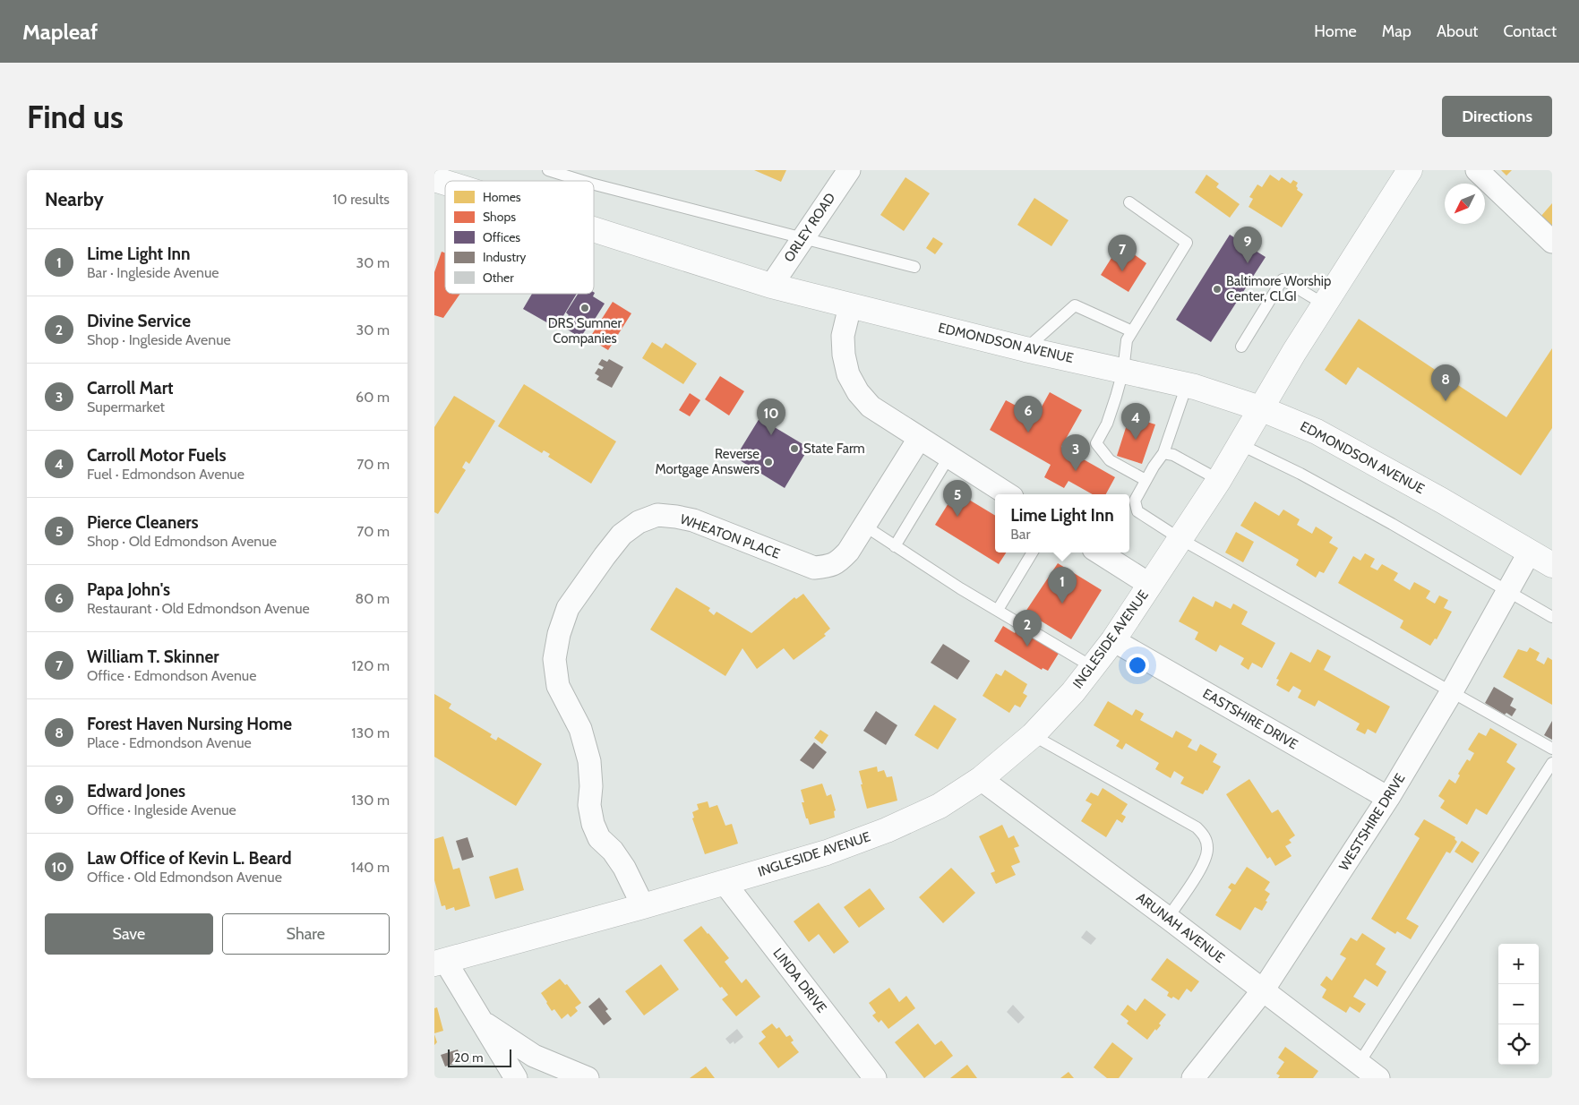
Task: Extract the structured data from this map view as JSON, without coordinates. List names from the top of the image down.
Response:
{
  "streets": {
    "main road": ["EDMONDSON AVENUE", "INGLESIDE AVENUE"],
    "street": [
      "ORLEY ROAD",
      "WHEATON PLACE",
      "EASTSHIRE DRIVE",
      "WESTSHIRE DRIVE",
      "ARUNAH AVENUE",
      "LINDA DRIVE"
    ]
  },
  "crossings": [
    ["ORLEY ROAD", "EDMONDSON AVENUE"],
    ["EDMONDSON AVENUE", "INGLESIDE AVENUE"],
    ["EDMONDSON AVENUE", "WESTSHIRE DRIVE"],
    ["WHEATON PLACE", "INGLESIDE AVENUE"],
    ["INGLESIDE AVENUE", "EASTSHIRE DRIVE"],
    ["INGLESIDE AVENUE", "ARUNAH AVENUE"],
    ["INGLESIDE AVENUE", "LINDA DRIVE"],
    ["EASTSHIRE DRIVE", "WESTSHIRE DRIVE"],
    ["WESTSHIRE DRIVE", "ARUNAH AVENUE"]
  ],
  "places": [
    "Baltimore Worship Center, CLGI",
    "DRS Sumner Companies",
    "State Farm",
    "Reverse Mortgage Answers"
  ],
  "legend": [
    "Homes",
    "Shops",
    "Offices",
    "Industry",
    "Other"
  ],
  "scale_bar": "20 m",
  "north": "bottom left",
  "page": {
    "header": "Mapleaf",
    "nav": [
      "Home",
      "Map",
      "About",
      "Contact"
    ],
    "buttons": [
      "Directions",
      ["Save", "Share"]
    ],
    "title": "Find us",
    "heading": ["Nearby", "10 results"],
    "pins": [
      "9",
      "7",
      "8",
      "6",
      "10",
      "4",
      "3",
      "5",
      "1",
      "2"
    ],
    "list": [
      {
        "mark": "1",
        "name": "Lime Light Inn",
        "note": "Bar · Ingleside Avenue",
        "value": "30 m"
      },
      {
        "mark": "2",
        "name": "Divine Service",
        "note": "Shop · Ingleside Avenue",
        "value": "30 m"
      },
      {
        "mark": "3",
        "name": "Carroll Mart",
        "note": "Supermarket",
        "value": "60 m"
      },
      {
        "mark": "4",
        "name": "Carroll Motor Fuels",
        "note": "Fuel · Edmondson Avenue",
        "value": "70 m"
      },
      {
        "mark": "5",
        "name": "Pierce Cleaners",
        "note": "Shop · Old Edmondson Avenue",
        "value": "70 m"
      },
      {
        "mark": "6",
        "name": "Papa John's",
        "note": "Restaurant · Old Edmondson Avenue",
        "value": "80 m"
      },
      {
        "mark": "7",
        "name": "William T. Skinner",
        "note": "Office · Edmondson Avenue",
        "value": "120 m"
      },
      {
        "mark": "8",
        "name": "Forest Haven Nursing Home",
        "note": "Place · Edmondson Avenue",
        "value": "130 m"
      },
      {
        "mark": "9",
        "name": "Edward Jones",
        "note": "Office · Ingleside Avenue",
        "value": "130 m"
      },
      {
        "mark": "10",
        "name": "Law Office of Kevin L. Beard",
        "note": "Office · Old Edmondson Avenue",
        "value": "140 m"
      }
    ],
    "popup": ["Lime Light Inn", "Bar"],
    "map_buttons": ["+", "−"],
    "scale": "20 m"
  }
}
